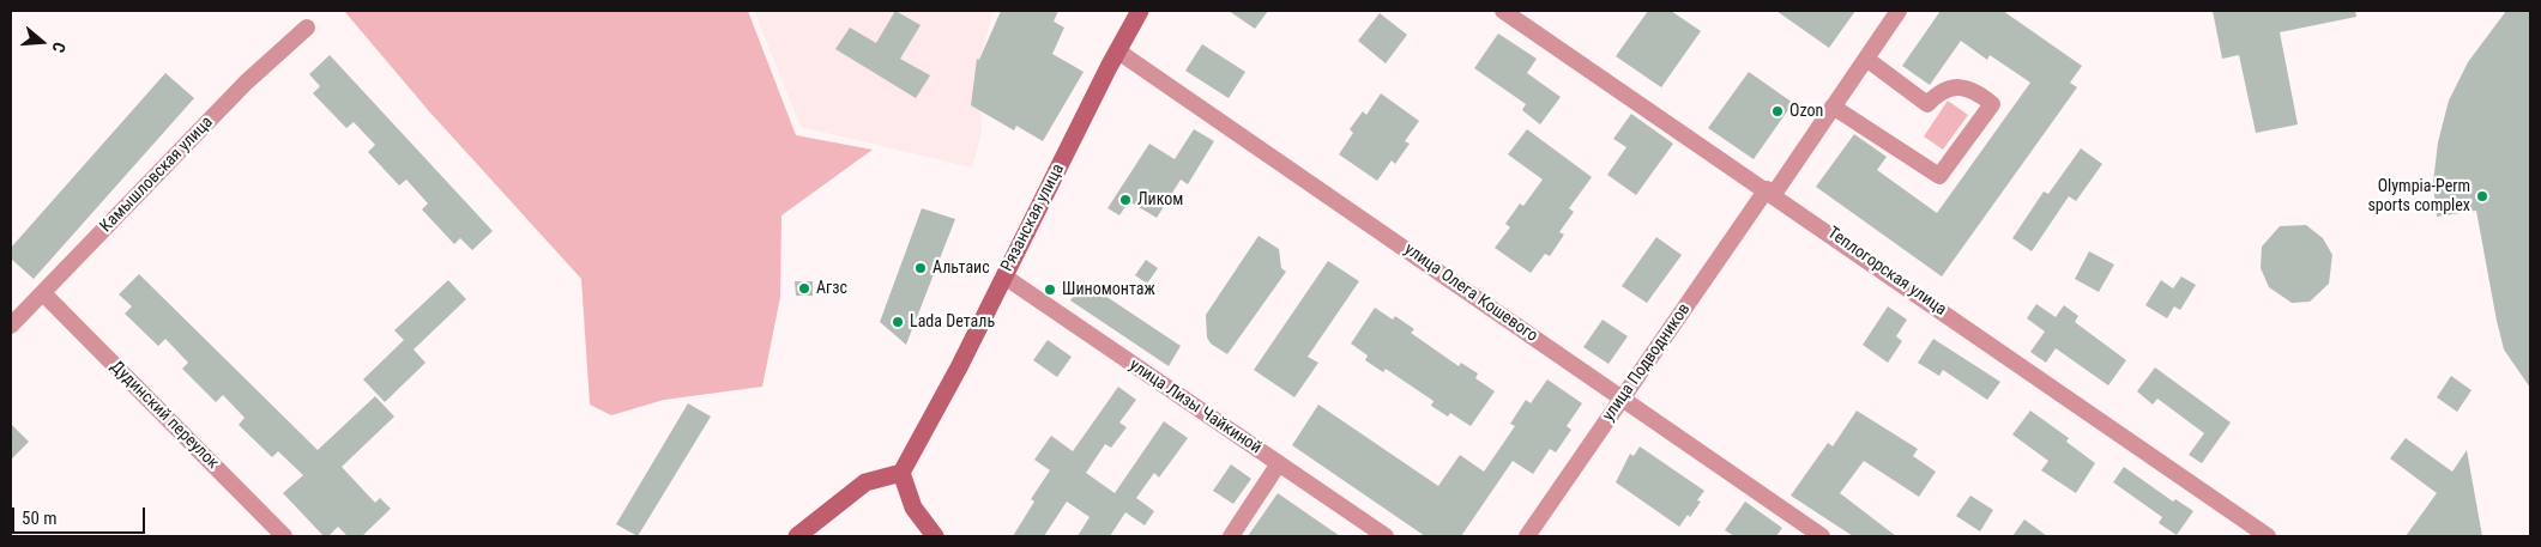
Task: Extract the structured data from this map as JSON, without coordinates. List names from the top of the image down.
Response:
{
  "streets": {
    "main road": ["Рязанская улица"],
    "street": [
      "Камышловская улица",
      "Теплогорская улица",
      "улица Олега Кошевого",
      "улица Подводников",
      "улица Лизы Чайкиной",
      "Дудинский переулок"
    ]
  },
  "crossings": [
    ["Камышловская улица", "Дудинский переулок"],
    ["Рязанская улица", "улица Олега Кошевого"],
    ["Рязанская улица", "улица Лизы Чайкиной"],
    ["Теплогорская улица", "улица Подводников"],
    ["улица Олега Кошевого", "улица Подводников"]
  ],
  "places": [
    "Ozon",
    "Olympia-Perm sports complex",
    "Ликом",
    "Альтаис",
    "Агзс",
    "Шиномонтаж",
    "Lada Dеталь"
  ],
  "scale_bar": "50 m",
  "north": "right"
}
